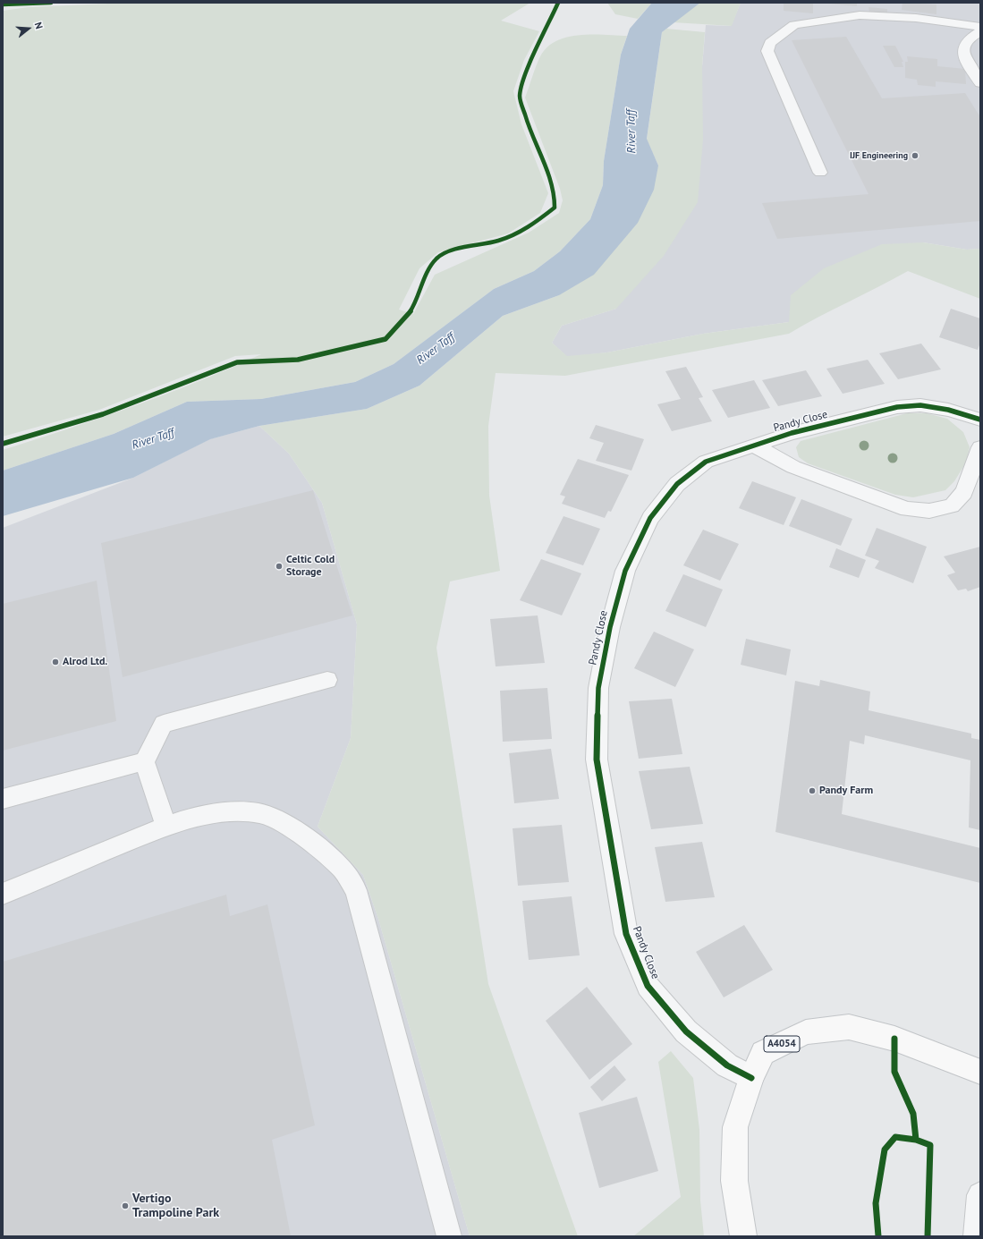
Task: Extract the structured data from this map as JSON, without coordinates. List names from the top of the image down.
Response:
{
  "streets": {
    "main road": ["A4054"],
    "street": ["Pandy Close"]
  },
  "crossings": [
    ["Pandy Close", "A4054"]
  ],
  "water": ["River Taff"],
  "places": [
    "IJF Engineering",
    "Celtic Cold Storage",
    "Alrod Ltd.",
    "Pandy Farm",
    "Vertigo Trampoline Park"
  ],
  "north": "right"
}
